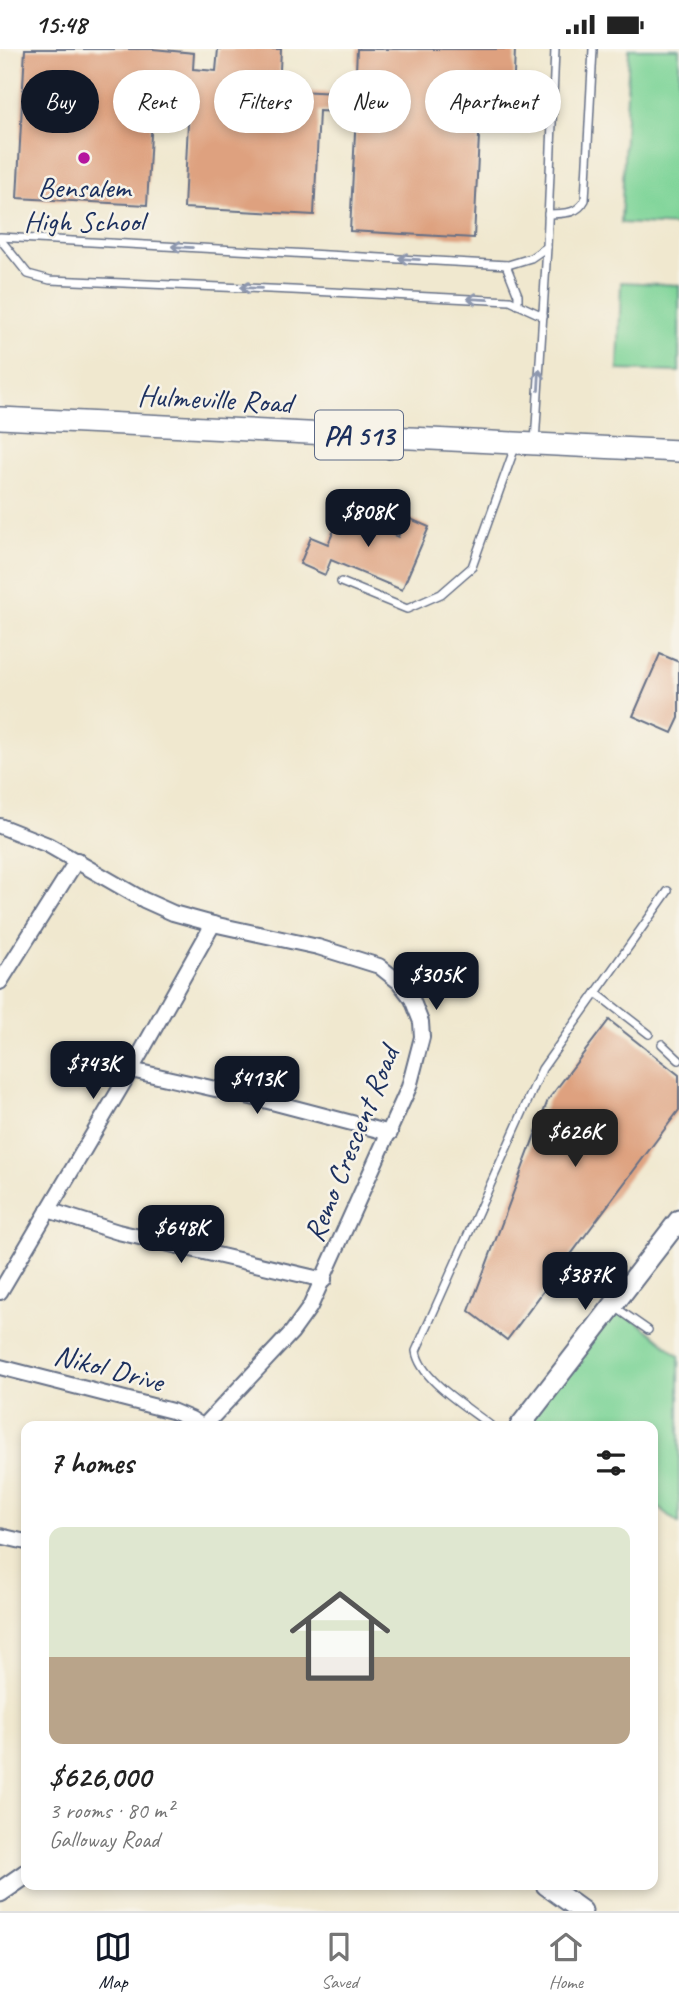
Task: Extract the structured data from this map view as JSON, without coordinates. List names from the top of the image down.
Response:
{
  "streets": {
    "main road": ["Hulmeville Road", "PA 513"],
    "street": ["Remo Crescent Road", "Nikol Drive"]
  },
  "places": ["Bensalem High School"],
  "page": {
    "status": "15:48",
    "chip": [
      "Buy",
      "Rent",
      "Filters",
      "New",
      "Apartment"
    ],
    "price": [
      "$808K",
      "$305K",
      "$743K",
      "$413K",
      "$626K",
      "$648K",
      "$387K"
    ],
    "heading": "7 homes",
    "list": [
      {
        "name": "$626,000",
        "note": "3 rooms · 80 m² · Galloway Road"
      }
    ],
    "tabs": ["Map", "Saved", "Home"]
  }
}
